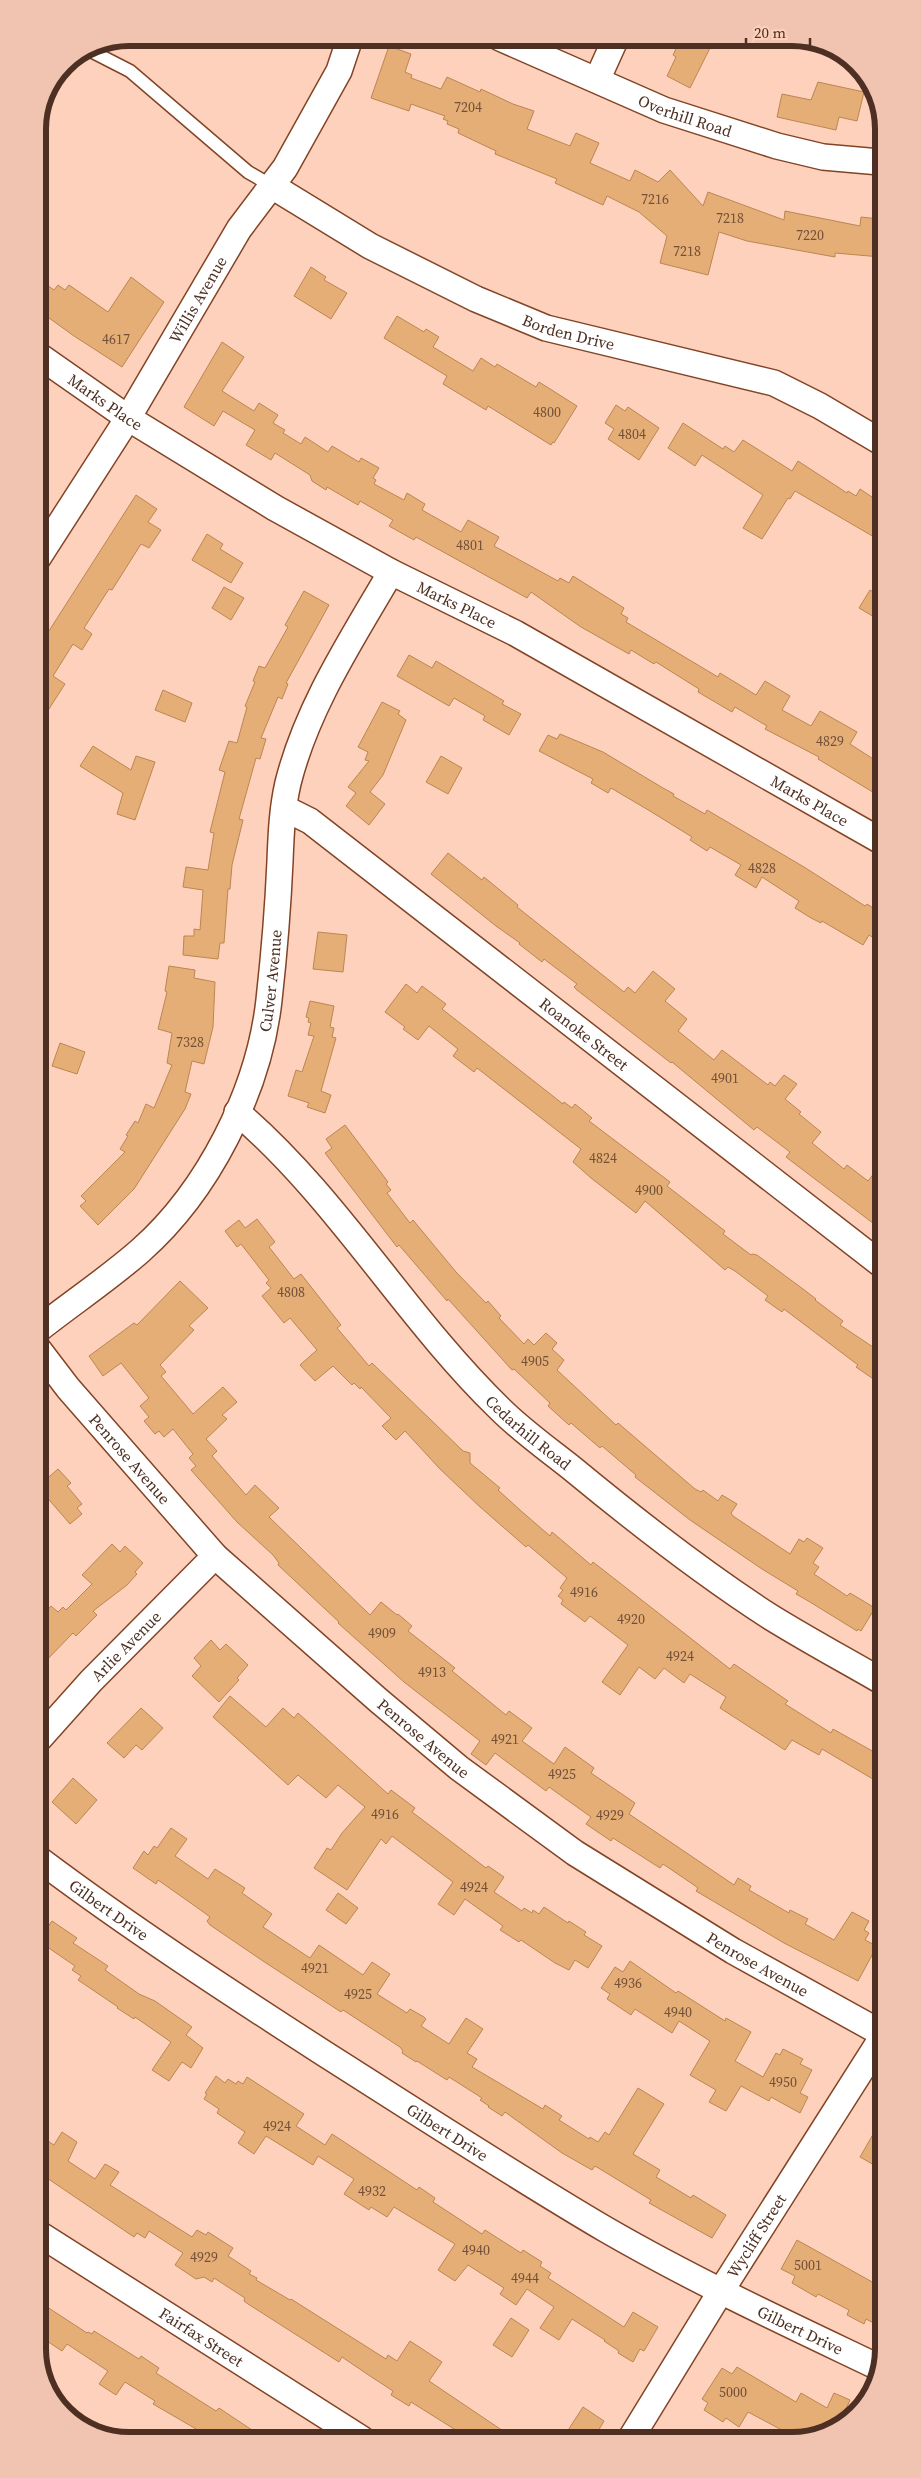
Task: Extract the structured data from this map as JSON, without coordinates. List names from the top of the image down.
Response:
{
  "streets": {
    "street": [
      "Overhill Road",
      "Willis Avenue",
      "Borden Drive",
      "Marks Place",
      "Culver Avenue",
      "Roanoke Street",
      "Cedarhill Road",
      "Penrose Avenue",
      "Arlie Avenue",
      "Gilbert Drive",
      "Wycliff Street",
      "Fairfax Street"
    ]
  },
  "crossings": [
    ["Willis Avenue", "Borden Drive"],
    ["Willis Avenue", "Marks Place"],
    ["Marks Place", "Culver Avenue"],
    ["Culver Avenue", "Roanoke Street"],
    ["Culver Avenue", "Cedarhill Road"],
    ["Penrose Avenue", "Arlie Avenue"],
    ["Gilbert Drive", "Wycliff Street"]
  ],
  "house_numbers": [
    "7204",
    "7216",
    "7218",
    "7220",
    "7218",
    "4617",
    "4800",
    "4804",
    "4801",
    "4829",
    "4828",
    "7328",
    "4901",
    "4824",
    "4900",
    "4808",
    "4905",
    "4916",
    "4920",
    "4909",
    "4924",
    "4913",
    "4921",
    "4925",
    "4916",
    "4929",
    "4924",
    "4921",
    "4936",
    "4925",
    "4940",
    "4950",
    "4924",
    "4932",
    "4940",
    "4929",
    "5001",
    "4944",
    "5000"
  ],
  "scale_bar": "20 m"
}
